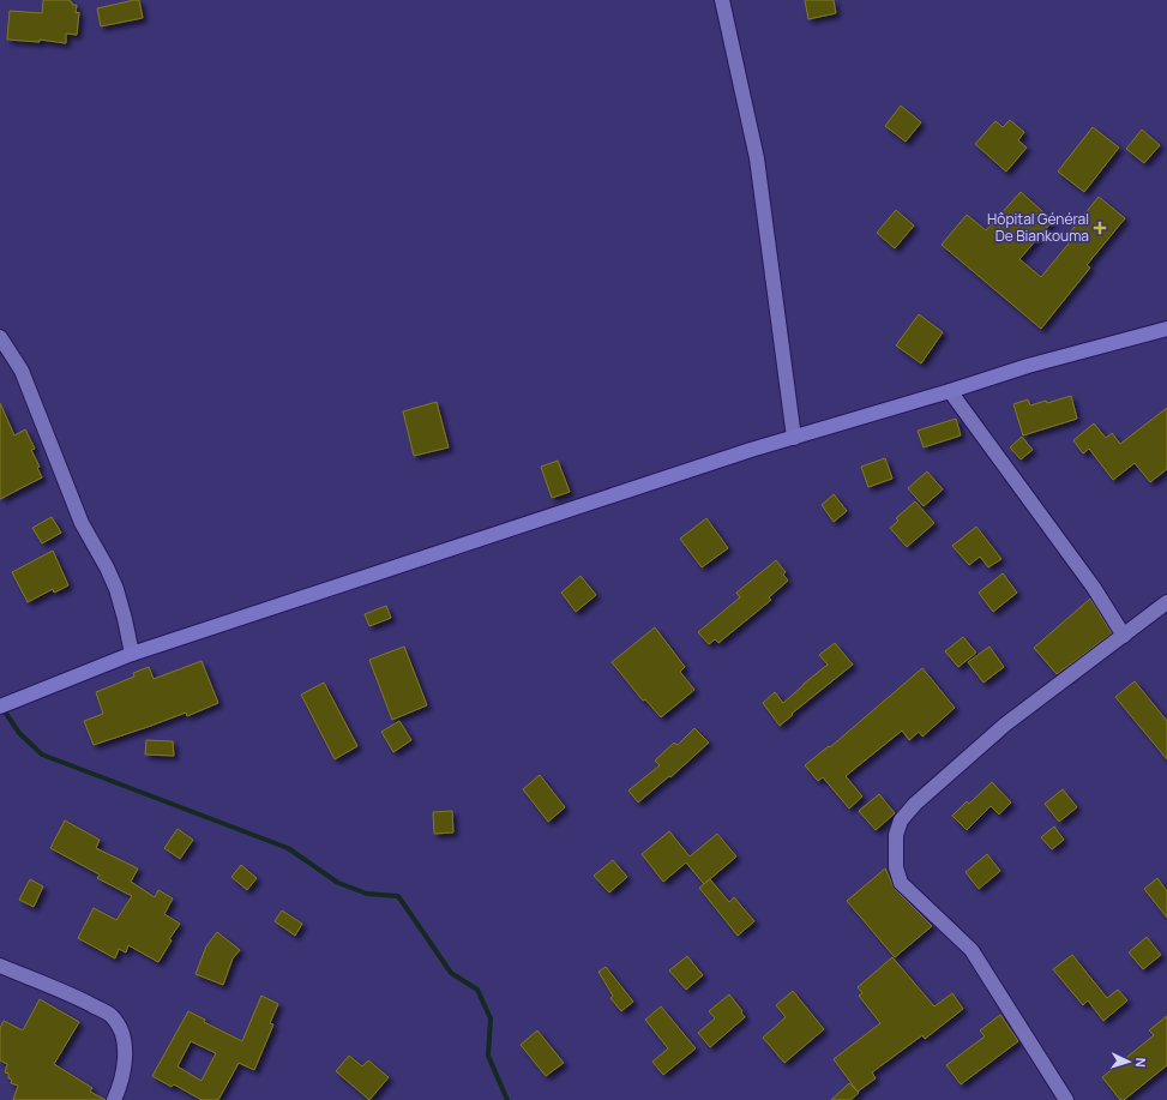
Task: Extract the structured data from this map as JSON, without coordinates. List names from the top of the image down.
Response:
{
  "places": {
    "health": ["Hôpital Général De Biankouma"]
  },
  "north": "right"
}
